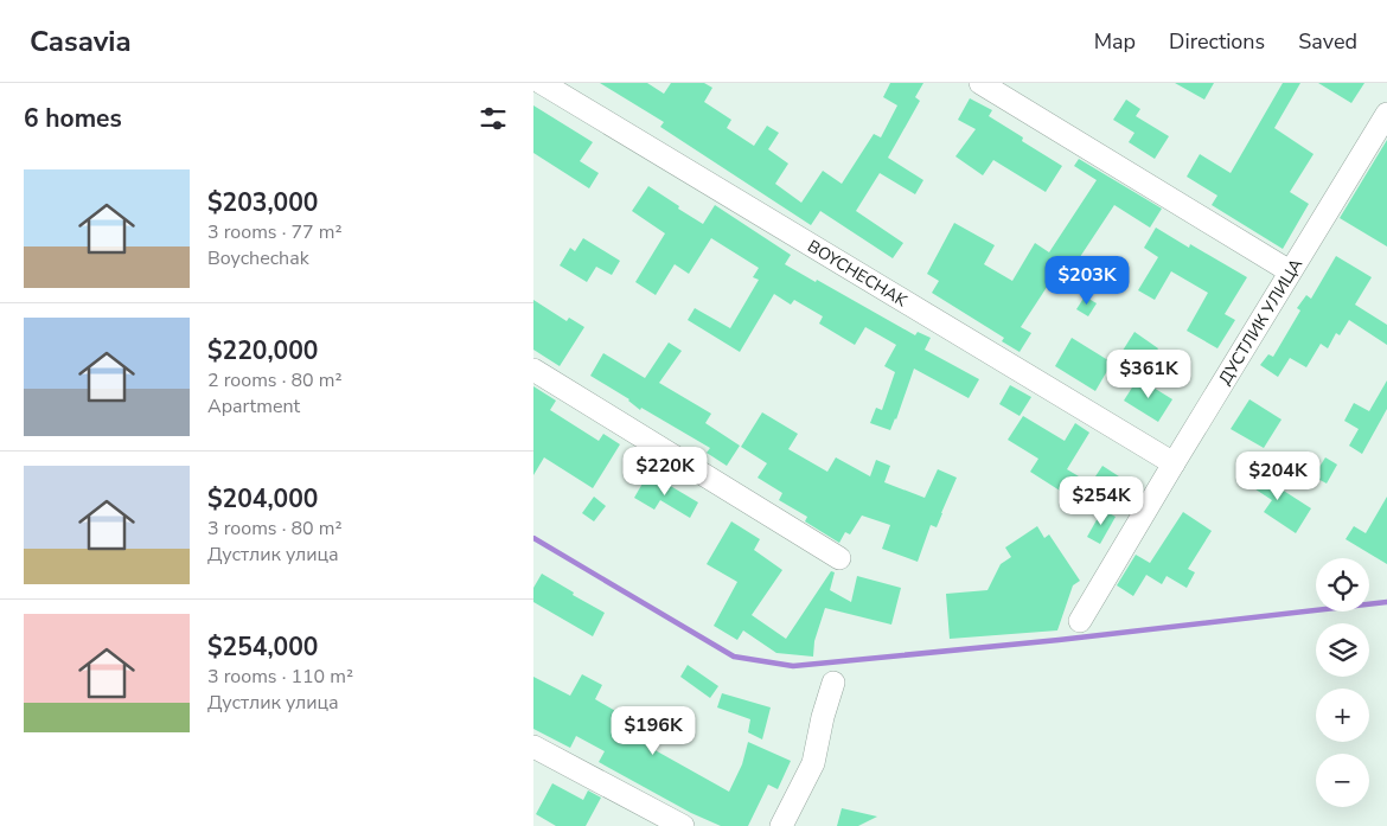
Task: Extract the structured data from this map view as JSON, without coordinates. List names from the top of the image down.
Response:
{
  "streets": {
    "street": ["BOYCHECHAK", "ДУСТЛИК УЛИЦА"]
  },
  "crossings": [
    ["BOYCHECHAK", "ДУСТЛИК УЛИЦА"]
  ],
  "page": {
    "header": "Casavia",
    "nav": ["Map", "Directions", "Saved"],
    "heading": "6 homes",
    "list": [
      {
        "name": "$203,000",
        "note": "3 rooms · 77 m² · Boychechak"
      },
      {
        "name": "$220,000",
        "note": "2 rooms · 80 m² · Apartment"
      },
      {
        "name": "$204,000",
        "note": "3 rooms · 80 m² · Дустлик улица"
      },
      {
        "name": "$254,000",
        "note": "3 rooms · 110 m² · Дустлик улица"
      }
    ],
    "price": [
      "$203K",
      "$361K",
      "$220K",
      "$204K",
      "$254K",
      "$196K"
    ],
    "map_buttons": ["+", "−"]
  }
}
